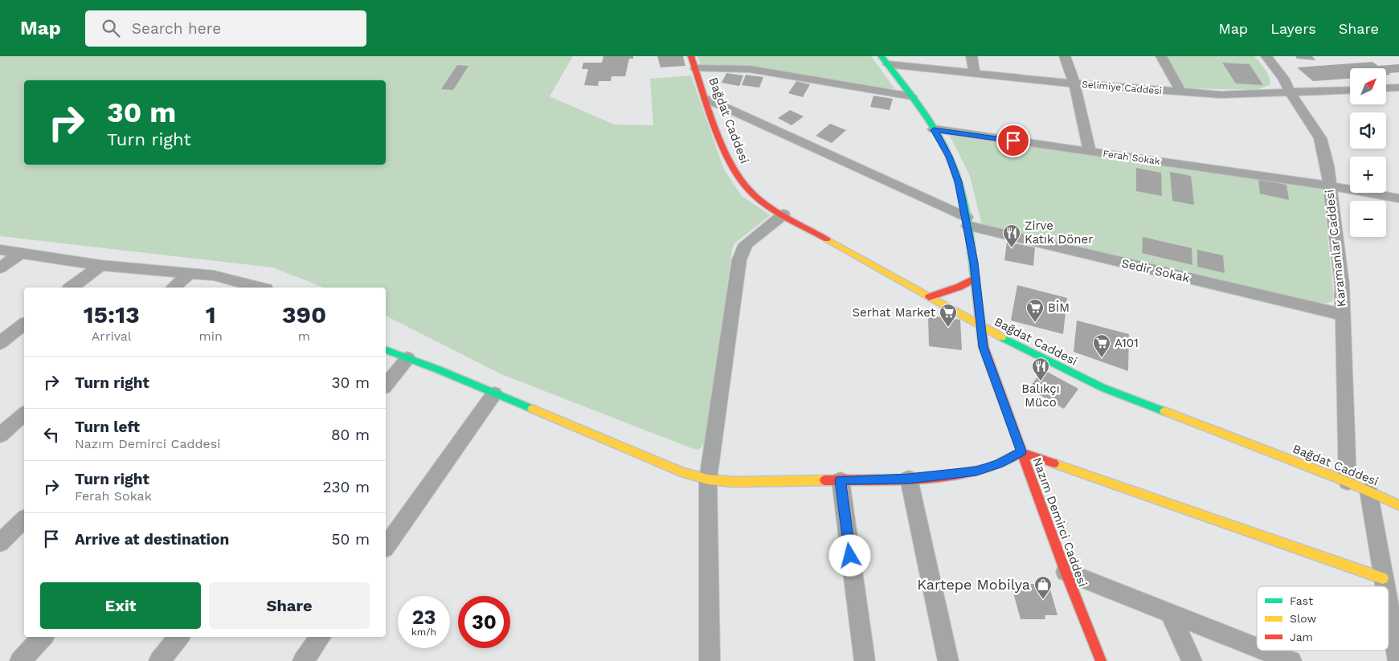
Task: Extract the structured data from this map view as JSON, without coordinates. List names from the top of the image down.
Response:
{
  "streets": {
    "main road": ["Bağdat Caddesi", "Nazım Demirci Caddesi"],
    "street": [
      "Selimiye Caddesi",
      "Ferah Sokak",
      "Karamanlar Caddesi",
      "Sedir Sokak"
    ]
  },
  "crossings": [
    ["Selimiye Caddesi", "Karamanlar Caddesi"],
    ["Selimiye Caddesi", "Nazım Demirci Caddesi"],
    ["Bağdat Caddesi", "Karamanlar Caddesi"],
    ["Bağdat Caddesi", "Sedir Sokak"],
    ["Bağdat Caddesi", "Nazım Demirci Caddesi"],
    ["Ferah Sokak", "Karamanlar Caddesi"],
    ["Ferah Sokak", "Nazım Demirci Caddesi"],
    ["Karamanlar Caddesi", "Sedir Sokak"],
    ["Sedir Sokak", "Nazım Demirci Caddesi"]
  ],
  "places": {
    "restaurant": ["Zirve Katık Döner", "Balıkçı Müco"],
    "supermarket": ["BİM", "Serhat Market", "A101"],
    "shop": ["Kartepe Mobilya"]
  },
  "legend": ["Fast", "Slow", "Jam"],
  "north": "top right",
  "page": {
    "header": "Map",
    "search": "Search here",
    "nav": ["Map", "Layers", "Share"],
    "map_buttons": ["+", "−"],
    "turn": ["30 m", "Turn right"],
    "eta": [
      "15:13",
      "Arrival",
      "1",
      "min",
      "390",
      "m"
    ],
    "list": [
      {
        "name": "Turn right",
        "value": "30 m"
      },
      {
        "name": "Turn left",
        "note": "Nazım Demirci Caddesi",
        "value": "80 m"
      },
      {
        "name": "Turn right",
        "note": "Ferah Sokak",
        "value": "230 m"
      },
      {
        "name": "Arrive at destination",
        "value": "50 m"
      }
    ],
    "buttons": ["Exit", "Share"],
    "speed": "23 km/h",
    "limit": "30"
  }
}
